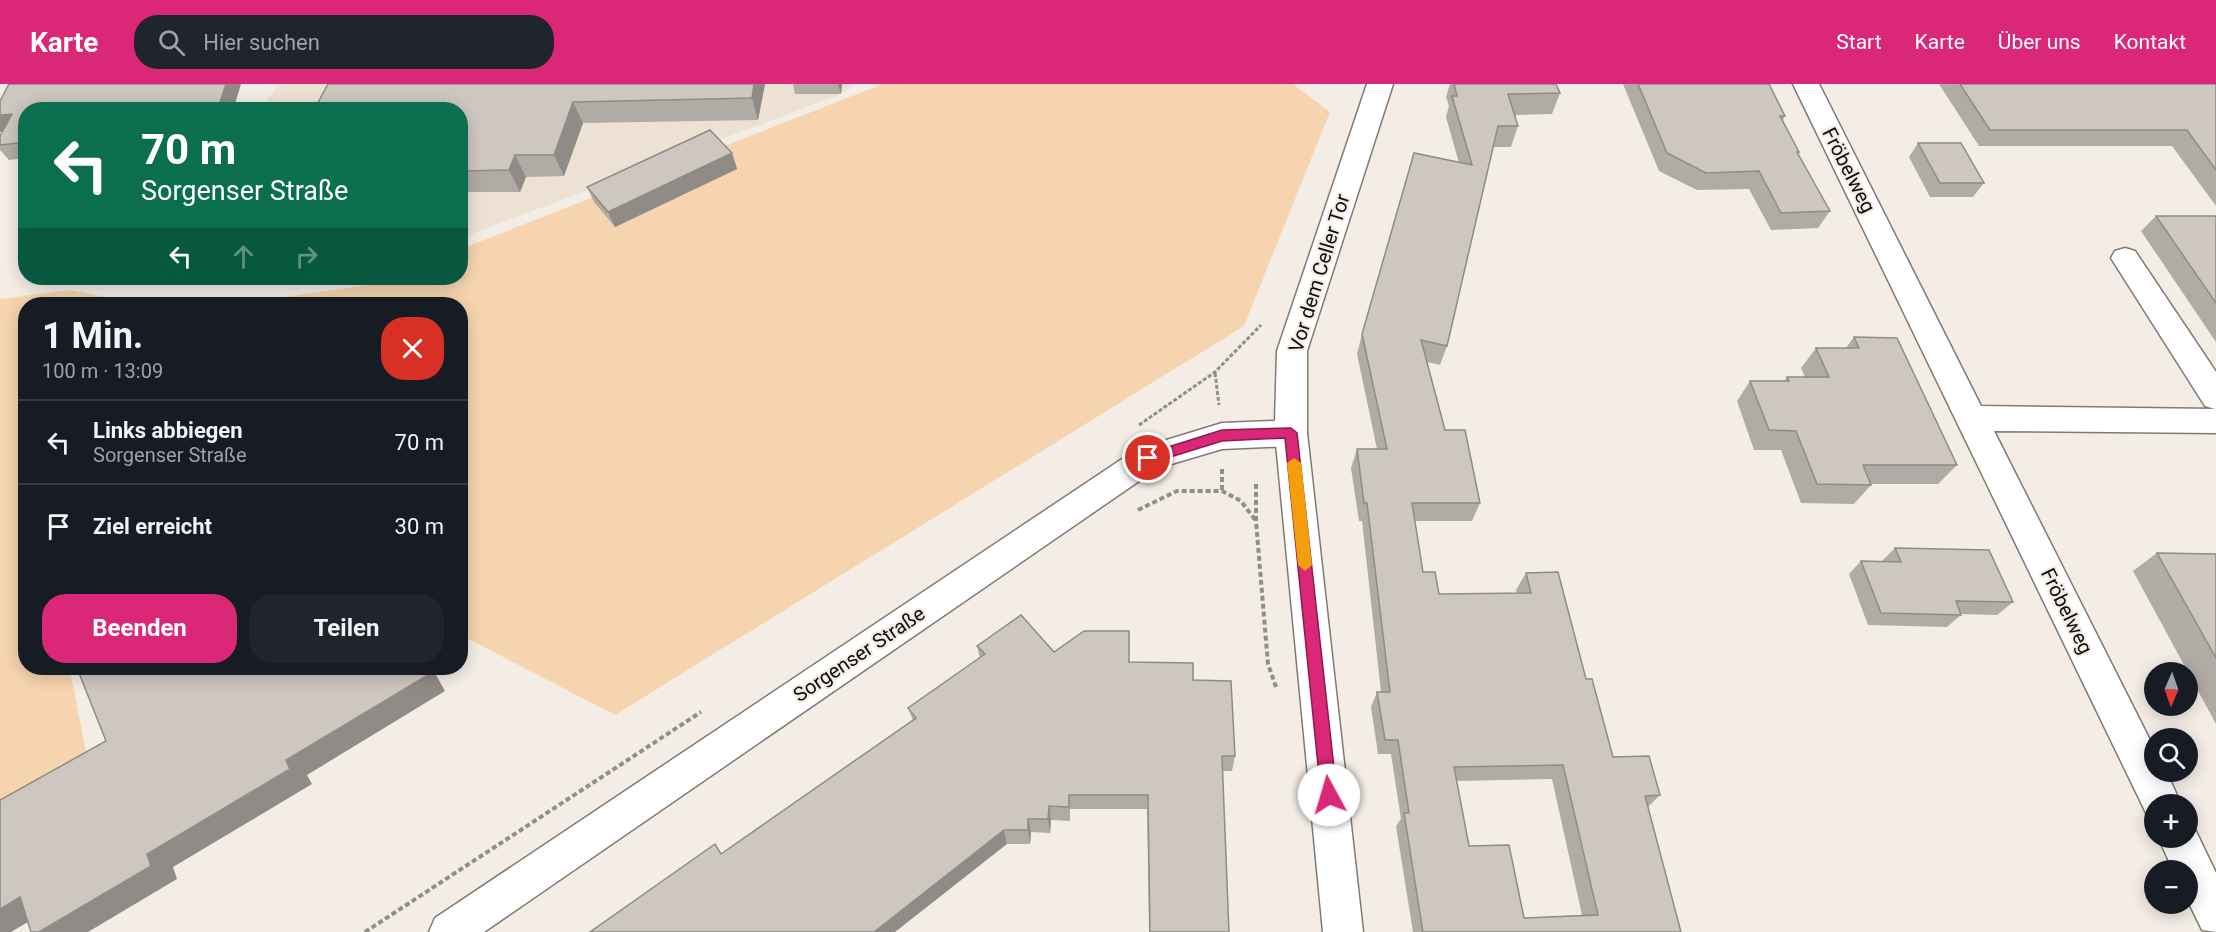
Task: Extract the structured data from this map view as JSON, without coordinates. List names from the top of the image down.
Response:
{
  "streets": {
    "street": ["Fröbelweg", "Vor dem Celler Tor", "Sorgenser Straße"]
  },
  "crossings": [
    ["Vor dem Celler Tor", "Sorgenser Straße"]
  ],
  "north": "bottom",
  "page": {
    "header": "Karte",
    "search": "Hier suchen",
    "nav": [
      "Start",
      "Karte",
      "Über uns",
      "Kontakt"
    ],
    "turn": ["70 m", "Sorgenser Straße"],
    "heading": ["1 Min.", "100 m · 13:09"],
    "list": [
      {
        "name": "Links abbiegen",
        "note": "Sorgenser Straße",
        "value": "70 m"
      },
      {
        "name": "Ziel erreicht",
        "value": "30 m"
      }
    ],
    "buttons": ["Beenden", "Teilen"],
    "map_buttons": ["+", "−"]
  }
}
